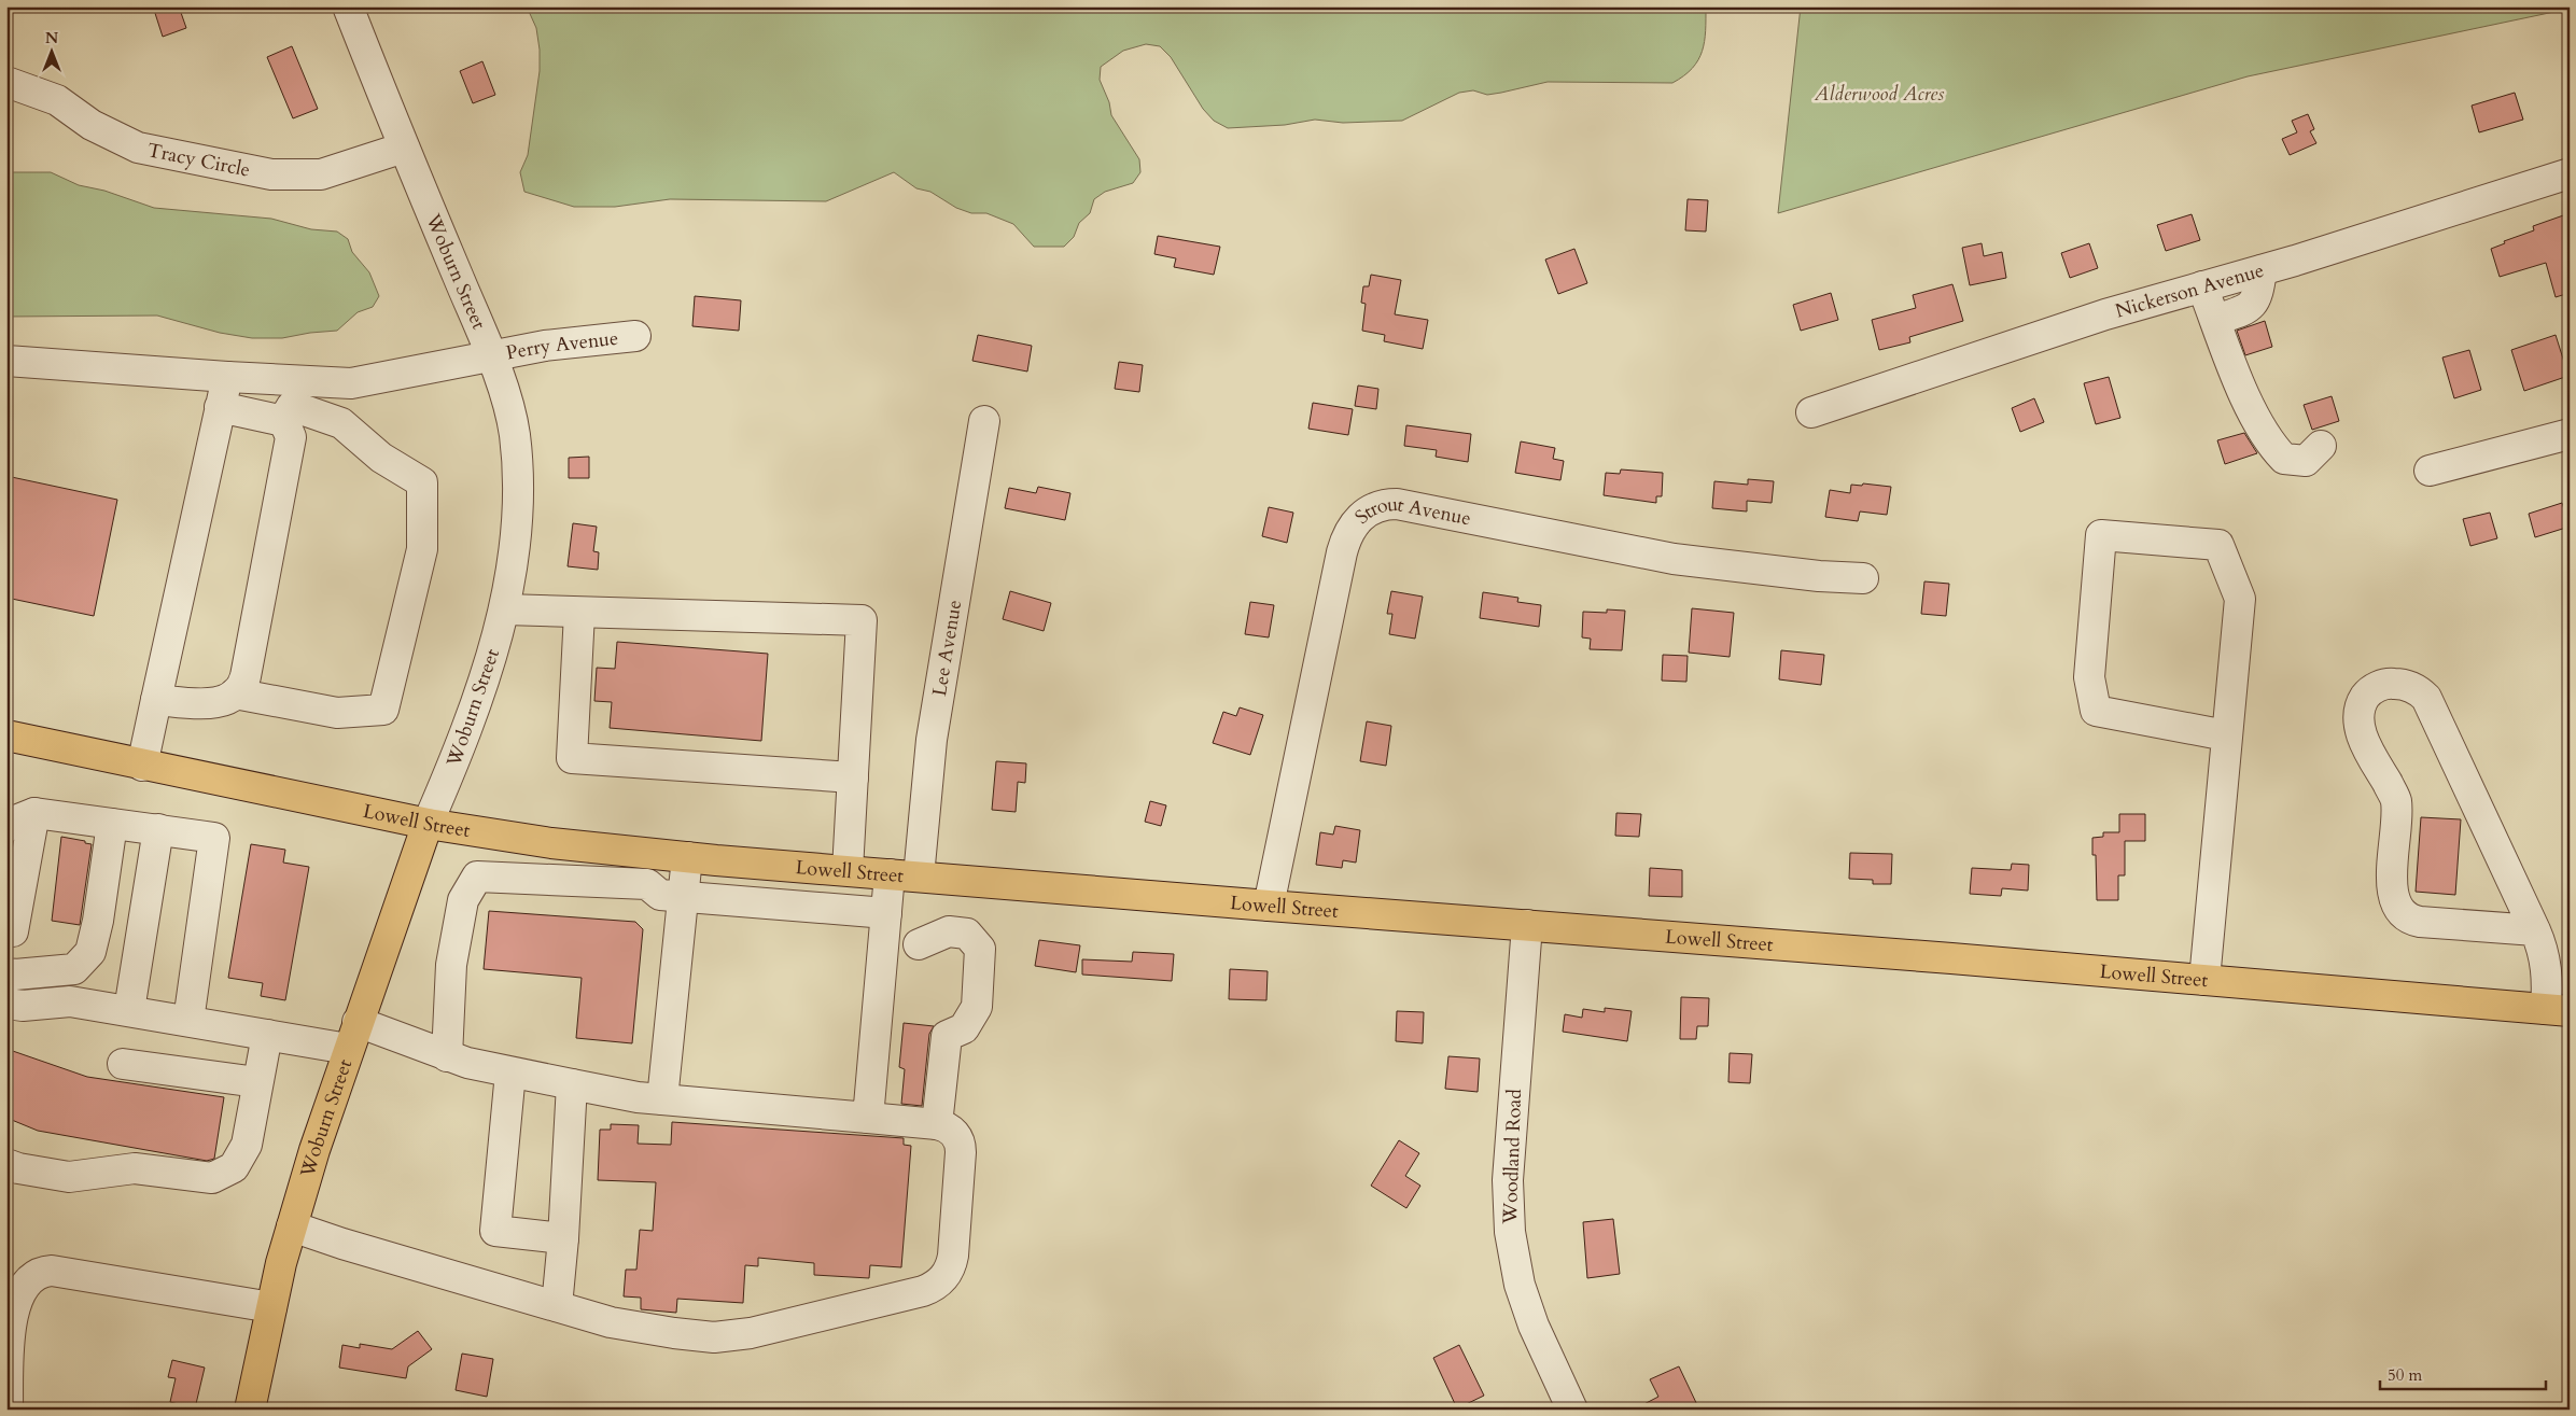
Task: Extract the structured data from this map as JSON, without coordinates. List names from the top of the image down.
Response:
{
  "streets": {
    "main road": ["Woburn Street", "Lowell Street"],
    "street": [
      "Tracy Circle",
      "Nickerson Avenue",
      "Perry Avenue",
      "Strout Avenue",
      "Lee Avenue",
      "Woodland Road"
    ]
  },
  "crossings": [
    ["Tracy Circle", "Woburn Street"],
    ["Woburn Street", "Perry Avenue"],
    ["Woburn Street", "Lowell Street"],
    ["Strout Avenue", "Lowell Street"],
    ["Lee Avenue", "Lowell Street"],
    ["Lowell Street", "Woodland Road"]
  ],
  "parks": ["Alderwood Acres"],
  "scale_bar": "50 m",
  "north": "top"
}
